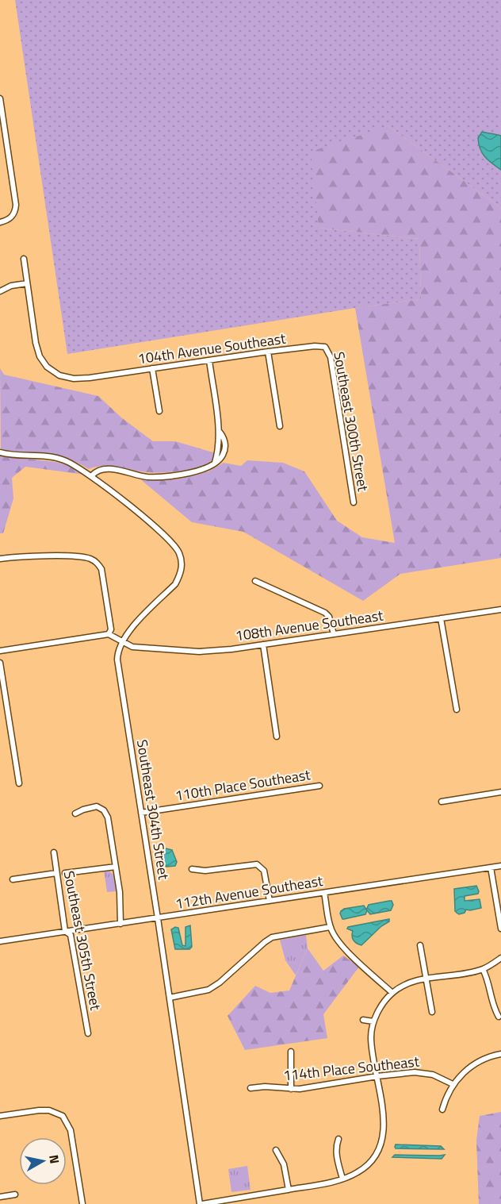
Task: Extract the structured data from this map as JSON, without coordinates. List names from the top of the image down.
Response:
{
  "streets": {
    "street": [
      "104th Avenue Southeast",
      "Southeast 300th Street",
      "108th Avenue Southeast",
      "110th Place Southeast",
      "Southeast 304th Street",
      "112th Avenue Southeast",
      "Southeast 305th Street",
      "114th Place Southeast"
    ]
  },
  "crossings": [
    ["104th Avenue Southeast", "Southeast 300th Street"],
    ["108th Avenue Southeast", "Southeast 304th Street"],
    ["110th Place Southeast", "Southeast 304th Street"],
    ["Southeast 304th Street", "112th Avenue Southeast"],
    ["112th Avenue Southeast", "Southeast 305th Street"]
  ],
  "north": "right"
}
